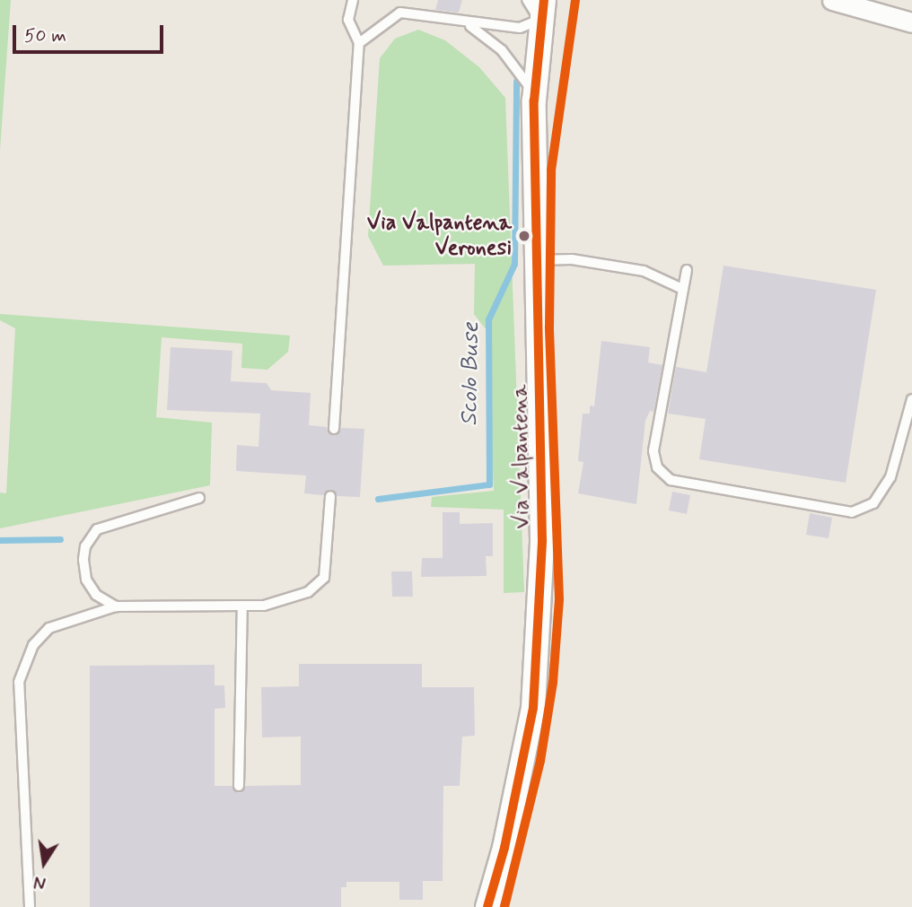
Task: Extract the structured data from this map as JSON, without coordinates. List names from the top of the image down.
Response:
{
  "streets": {
    "street": ["Via Valpantena"]
  },
  "water": ["Scolo Buse"],
  "places": ["Via Valpantena Veronesi"],
  "scale_bar": "50 m",
  "north": "bottom"
}
